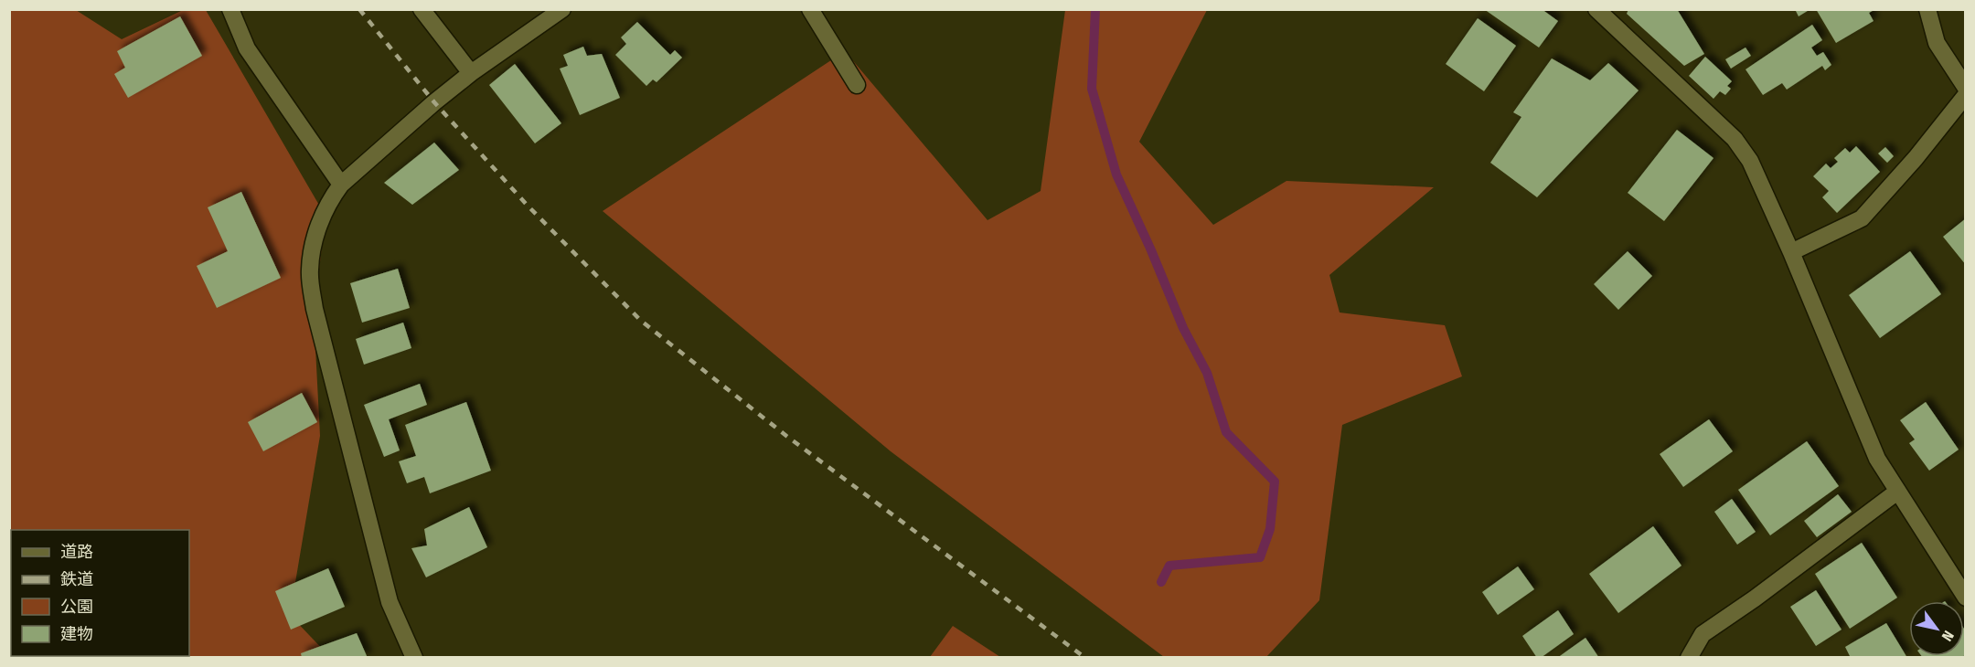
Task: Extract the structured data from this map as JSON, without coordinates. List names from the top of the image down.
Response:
{
  "legend": [
    "道路",
    "鉄道",
    "公園",
    "建物"
  ],
  "north": "bottom right"
}
